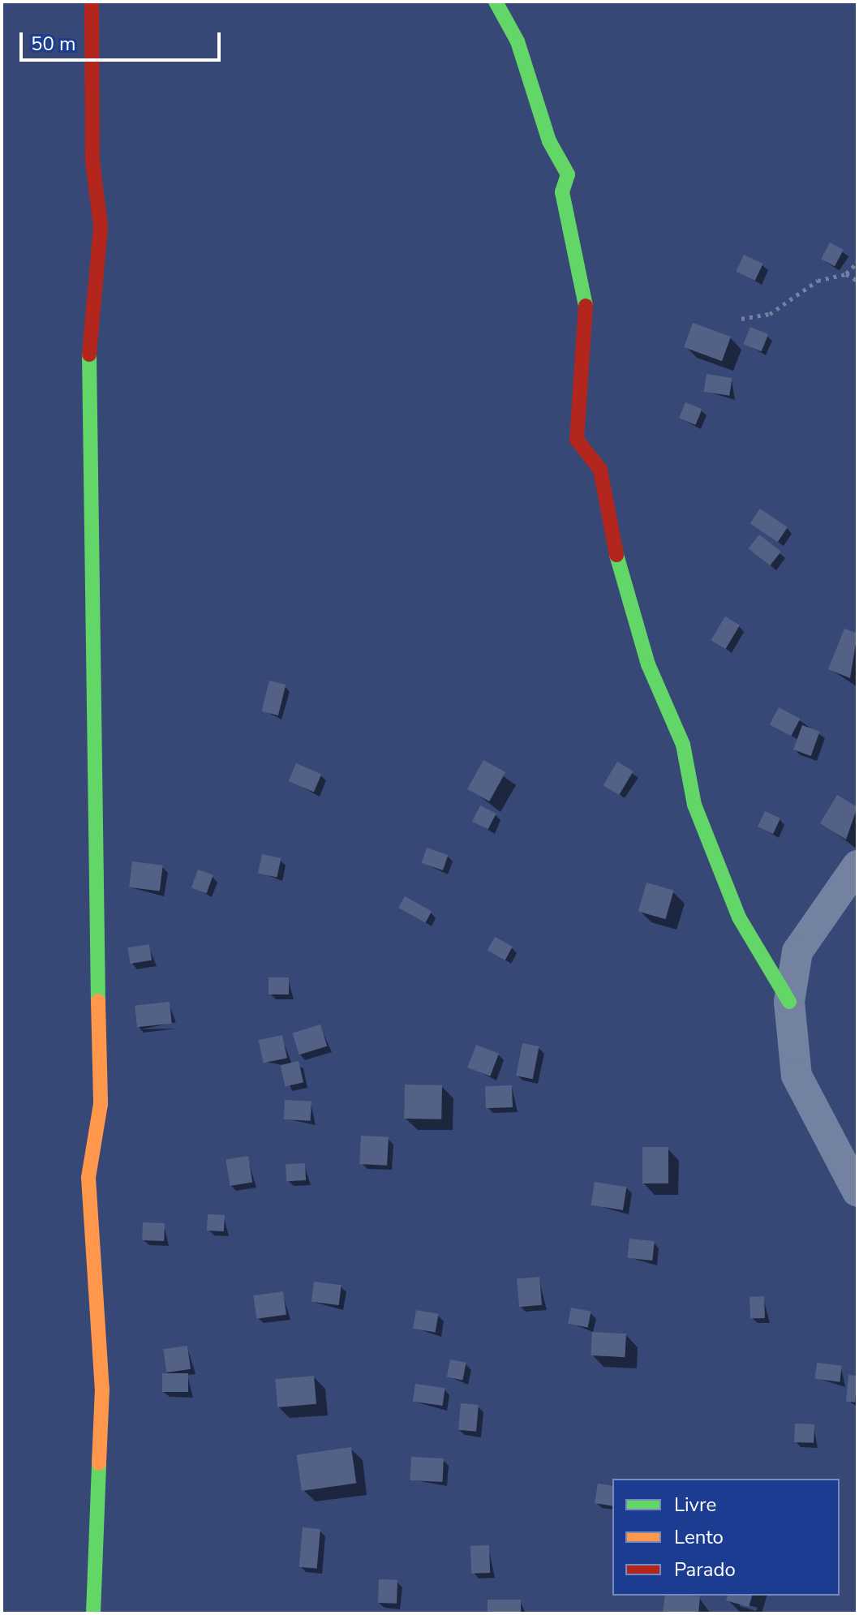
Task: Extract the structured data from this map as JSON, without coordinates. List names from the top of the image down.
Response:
{
  "legend": ["Livre", "Lento", "Parado"],
  "scale_bar": "50 m"
}
